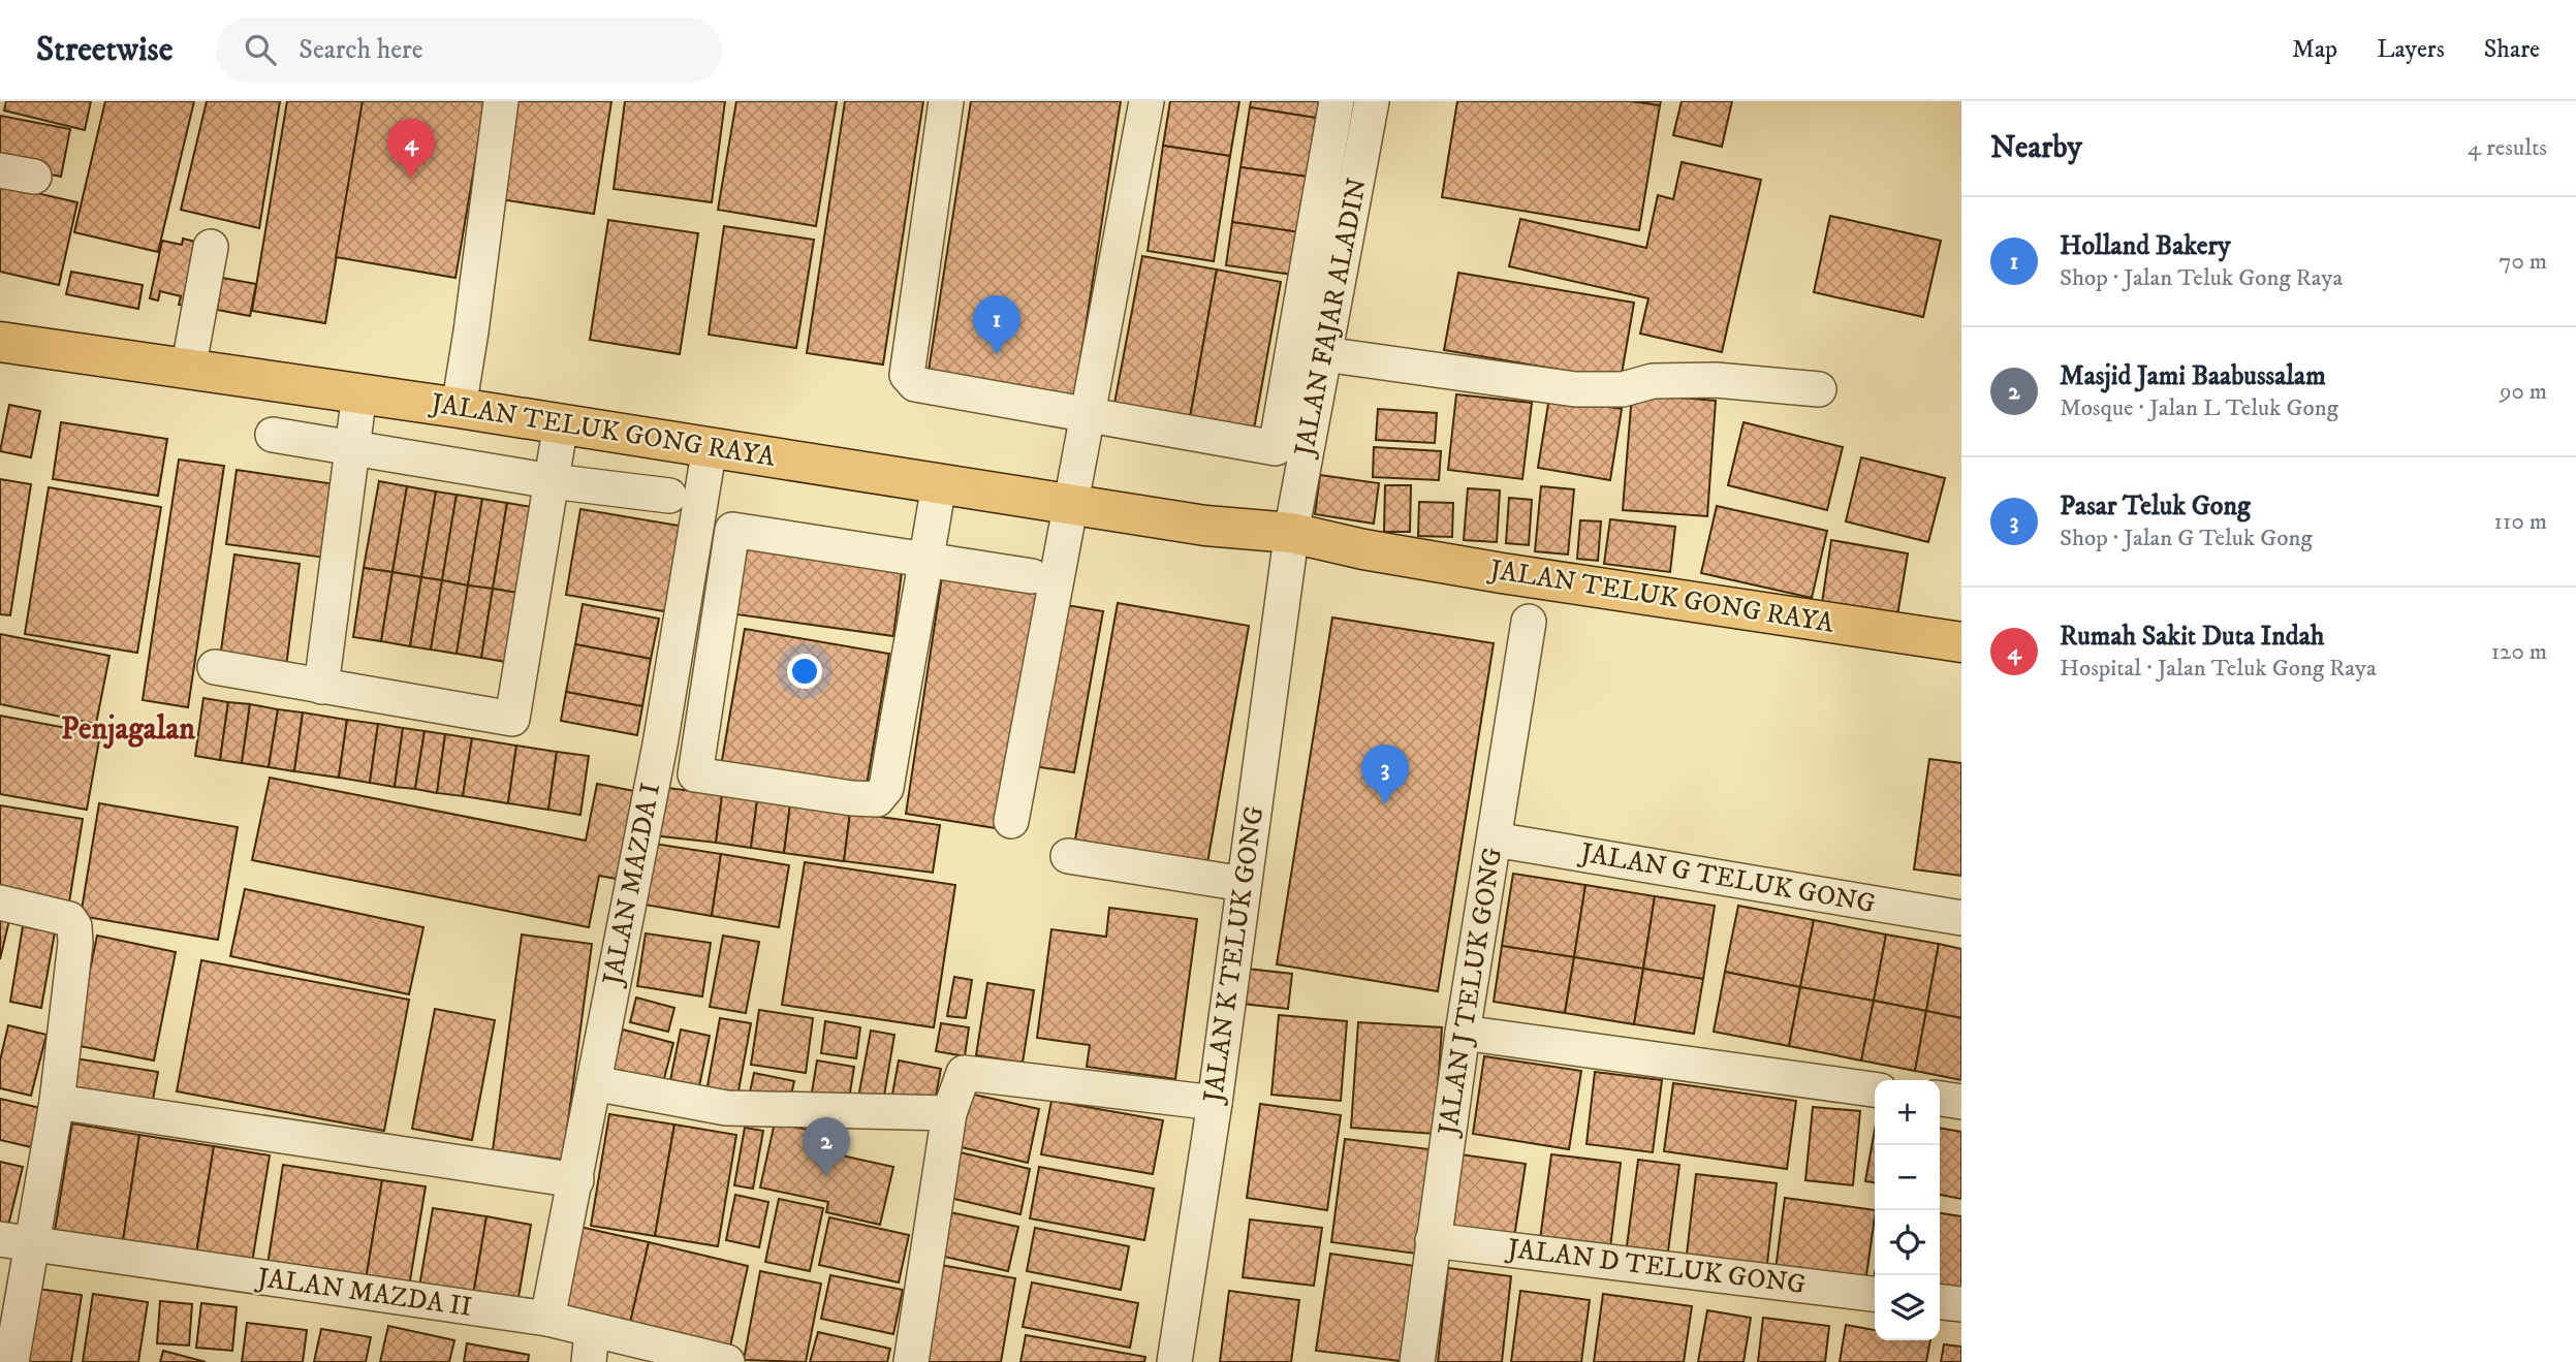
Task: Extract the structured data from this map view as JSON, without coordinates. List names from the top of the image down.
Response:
{
  "streets": {
    "main road": ["JALAN TELUK GONG RAYA"],
    "street": [
      "JALAN FAJAR ALADIN",
      "JALAN G TELUK GONG",
      "JALAN MAZDA I",
      "JALAN K TELUK GONG",
      "JALAN J TELUK GONG",
      "JALAN D TELUK GONG",
      "JALAN MAZDA II"
    ]
  },
  "crossings": [
    ["JALAN FAJAR ALADIN", "JALAN TELUK GONG RAYA"],
    ["JALAN FAJAR ALADIN", "JALAN K TELUK GONG"],
    ["JALAN TELUK GONG RAYA", "JALAN MAZDA I"],
    ["JALAN TELUK GONG RAYA", "JALAN K TELUK GONG"],
    ["JALAN G TELUK GONG", "JALAN J TELUK GONG"],
    ["JALAN MAZDA I", "JALAN MAZDA II"],
    ["JALAN J TELUK GONG", "JALAN D TELUK GONG"]
  ],
  "districts": ["Penjagalan"],
  "page": {
    "header": "Streetwise",
    "search": "Search here",
    "nav": ["Map", "Layers", "Share"],
    "heading": ["Nearby", "4 results"],
    "pins": [
      "4",
      "1",
      "3",
      "2"
    ],
    "list": [
      {
        "mark": "1",
        "name": "Holland Bakery",
        "note": "Shop · Jalan Teluk Gong Raya",
        "value": "70 m"
      },
      {
        "mark": "2",
        "name": "Masjid Jami Baabussalam",
        "note": "Mosque · Jalan L Teluk Gong",
        "value": "90 m"
      },
      {
        "mark": "3",
        "name": "Pasar Teluk Gong",
        "note": "Shop · Jalan G Teluk Gong",
        "value": "110 m"
      },
      {
        "mark": "4",
        "name": "Rumah Sakit Duta Indah",
        "note": "Hospital · Jalan Teluk Gong Raya",
        "value": "120 m"
      }
    ],
    "map_buttons": ["+", "−"]
  }
}
